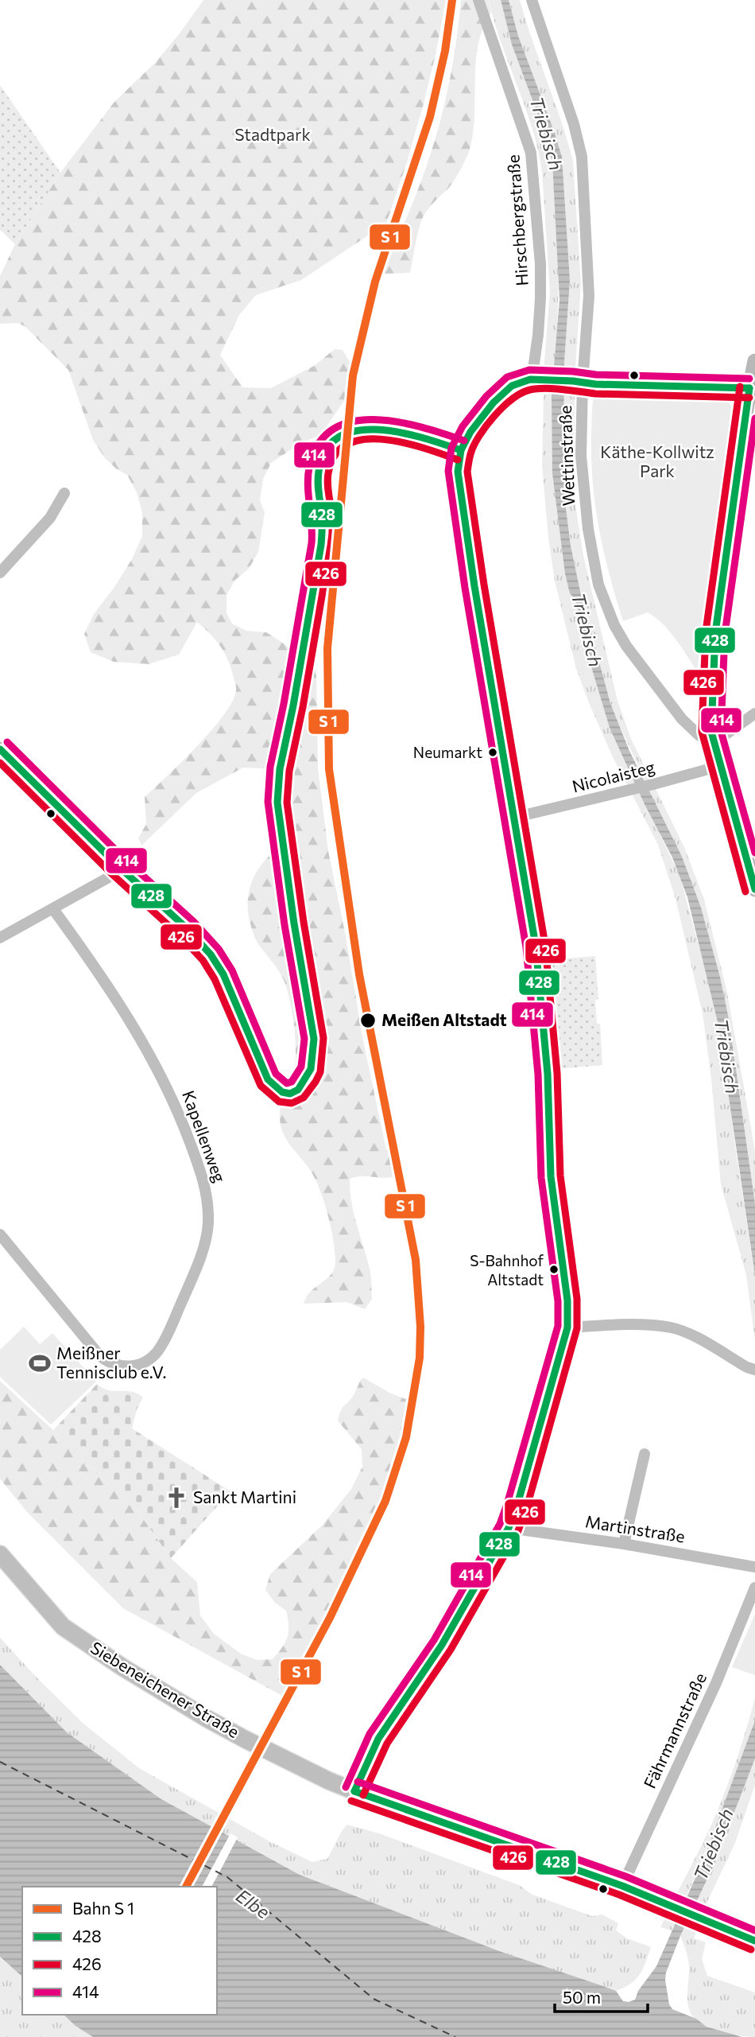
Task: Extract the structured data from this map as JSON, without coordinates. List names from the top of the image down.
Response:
{
  "streets": {
    "main road": ["Siebeneichener Straße"],
    "street": [
      "Hirschbergstraße",
      "Wettinstraße",
      "Nicolaisteg",
      "Kapellenweg",
      "Martinstraße",
      "Fährmannstraße"
    ]
  },
  "crossings": [
    ["Siebeneichener Straße", "Fährmannstraße"]
  ],
  "water": ["Triebisch", "Elbe"],
  "parks": ["Stadtpark", "Käthe-Kollwitz Park"],
  "places": {
    "other": ["Neumarkt", "Meißen Altstadt", "S-Bahnhof Altstadt"],
    "sports": ["Meißner Tennisclub e.V."],
    "church": ["Sankt Martini"]
  },
  "lines": ["transit line 414", "transit line 428", "transit line 426"],
  "legend": [
    "Bahn S 1",
    "428",
    "426",
    "414"
  ],
  "scale_bar": "50 m"
}
